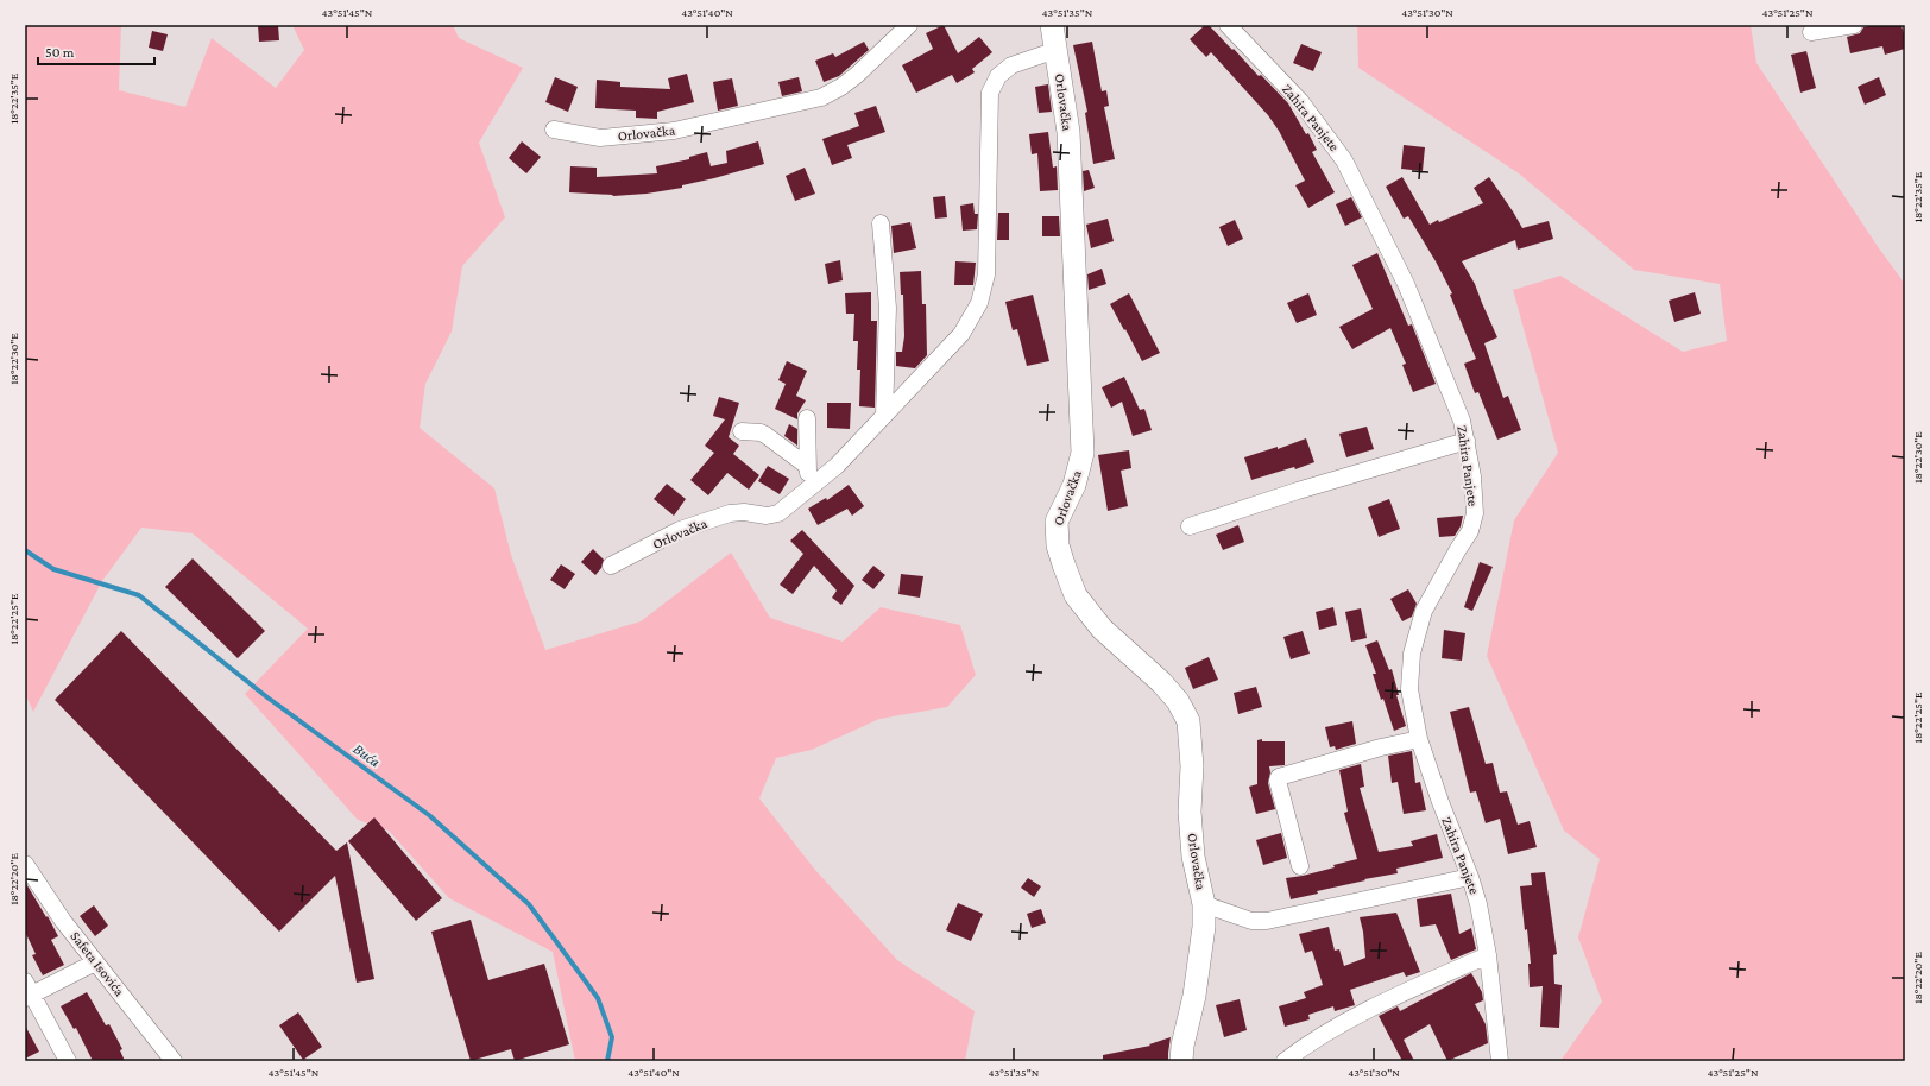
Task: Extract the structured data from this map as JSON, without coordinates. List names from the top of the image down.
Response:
{
  "streets": {
    "street": ["Orlovačka", "Zahira Panjete", "Safeta Isovića"]
  },
  "water": ["Buća"],
  "scale_bar": "50 m",
  "coordinates": [
    "43°51'45\"N",
    "43°51'40\"N",
    "43°51'35\"N",
    "43°51'30\"N",
    "43°51'25\"N",
    "18°22'35\"E",
    "18°22'30\"E",
    "18°22'25\"E",
    "18°22'20\"E"
  ]
}
